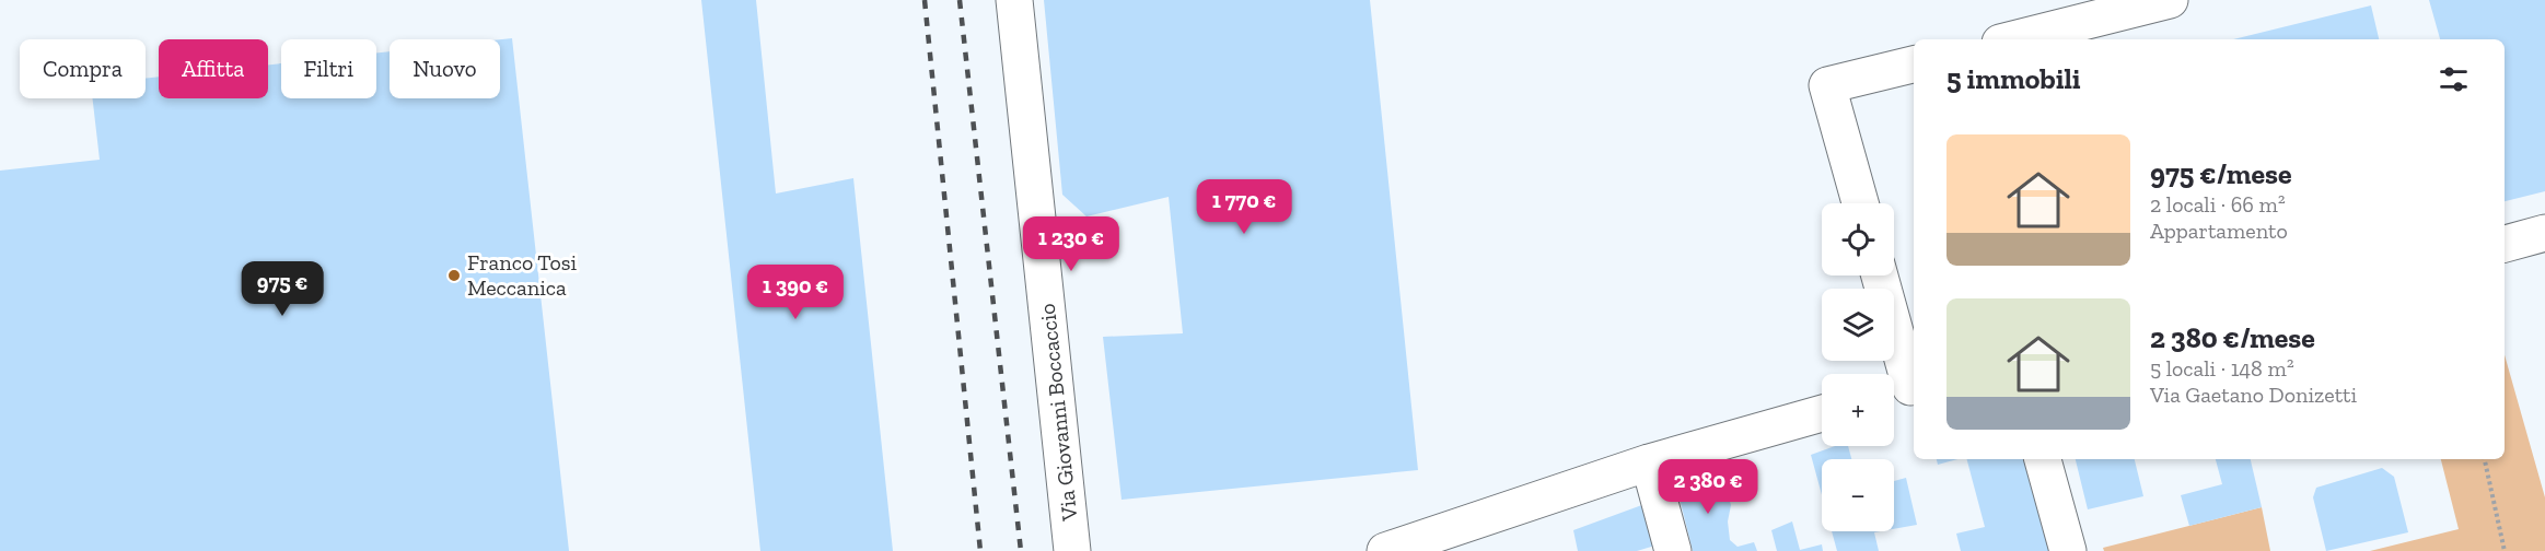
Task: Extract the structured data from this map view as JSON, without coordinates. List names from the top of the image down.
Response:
{
  "streets": {
    "street": ["Via Giovanni Boccaccio"]
  },
  "places": ["Franco Tosi Meccanica"],
  "page": {
    "chip": [
      "Compra",
      "Affitta",
      "Filtri",
      "Nuovo"
    ],
    "heading": "5 immobili",
    "list": [
      {
        "name": "975 €/mese",
        "note": "2 locali · 66 m² · Appartamento"
      },
      {
        "name": "2 380 €/mese",
        "note": "5 locali · 148 m² · Via Gaetano Donizetti"
      }
    ],
    "price": [
      "1 770 €",
      "1 230 €",
      "975 €",
      "1 390 €",
      "2 380 €"
    ],
    "map_buttons": ["+", "−"]
  }
}
